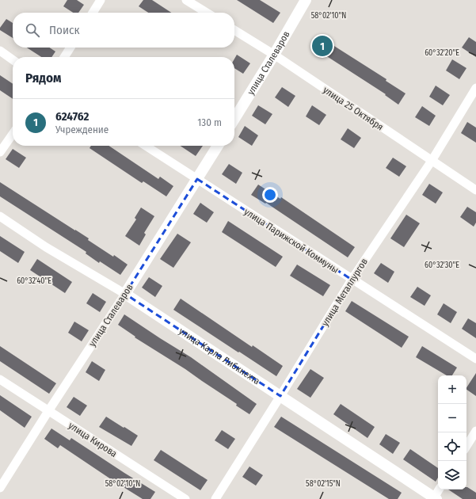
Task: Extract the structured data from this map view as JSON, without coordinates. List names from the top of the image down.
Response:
{
  "streets": {
    "main road": ["улица Сталеваров", "улица Карла Либкнехта"],
    "street": [
      "улица 25 Октября",
      "улица Парижской Коммуны",
      "улица Металлургов",
      "улица Кирова"
    ]
  },
  "crossings": [
    ["улица Сталеваров", "улица 25 Октября"],
    ["улица Сталеваров", "улица Парижской Коммуны"],
    ["улица Сталеваров", "улица Карла Либкнехта"],
    ["улица Сталеваров", "улица Кирова"],
    ["улица 25 Октября", "улица Металлургов"],
    ["улица Парижской Коммуны", "улица Металлургов"],
    ["улица Металлургов", "улица Карла Либкнехта"]
  ],
  "page": {
    "search": "Поиск",
    "pins": "1",
    "heading": "Рядом",
    "list": [
      {
        "mark": "1",
        "name": "624762",
        "note": "Учреждение",
        "value": "130 m"
      }
    ],
    "map_buttons": ["+", "−"]
  },
  "coordinates": [
    "58°02'10\"N",
    "60°32'20\"E",
    "60°32'30\"E",
    "60°32'40\"E",
    "58°02'15\"N"
  ]
}
